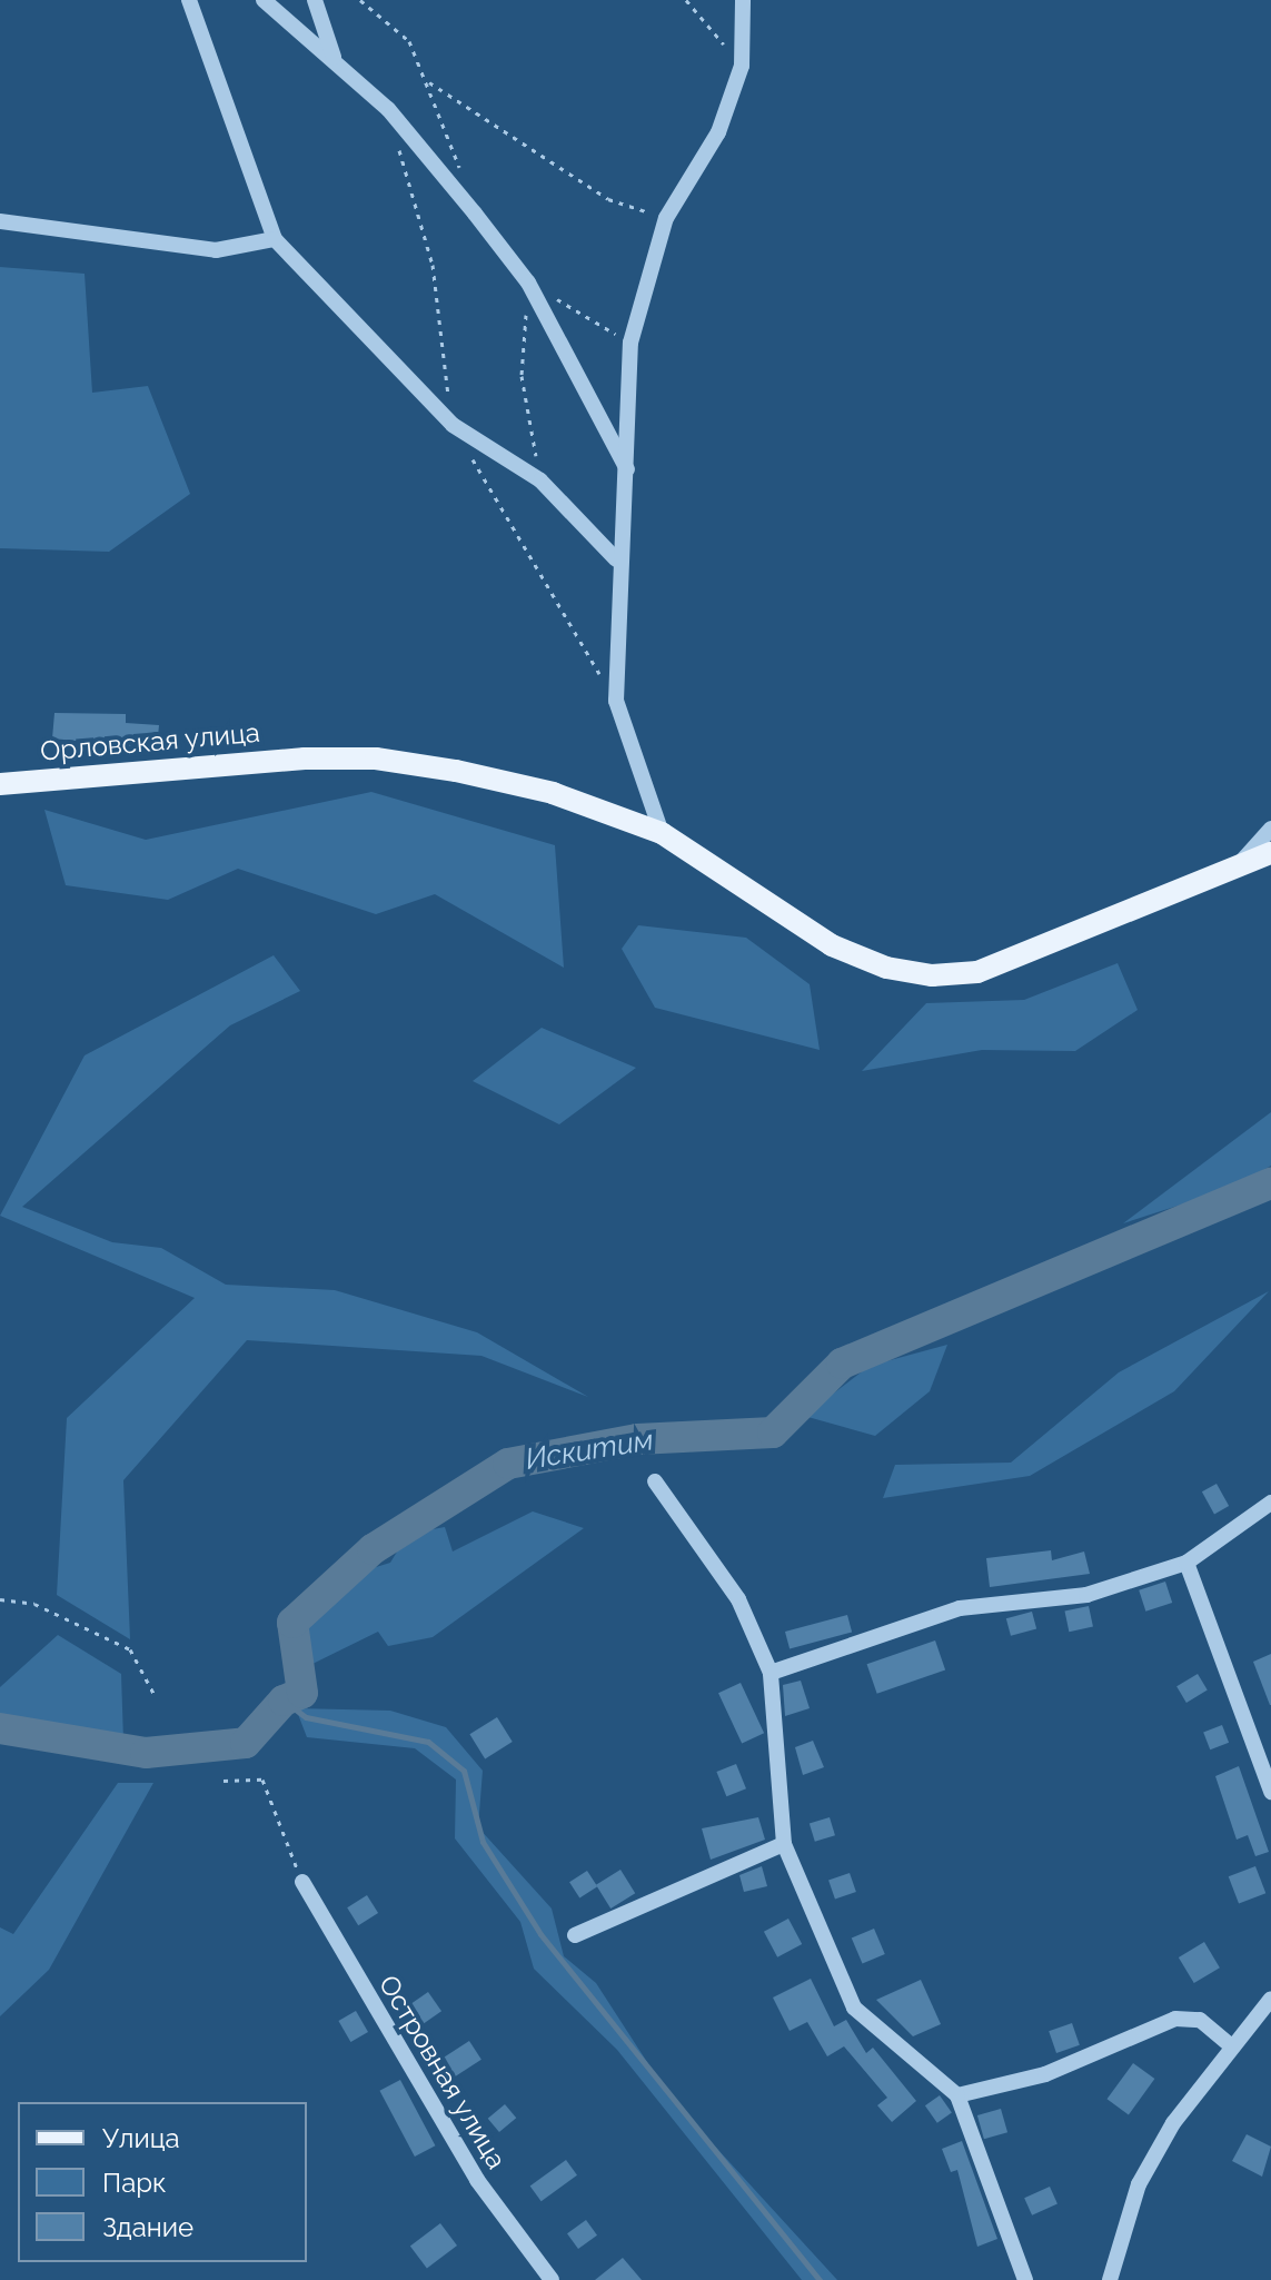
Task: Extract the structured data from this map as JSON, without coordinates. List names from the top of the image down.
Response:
{
  "streets": {
    "main road": ["Орловская улица"],
    "street": ["Островная улица"]
  },
  "water": ["Искитим"],
  "legend": ["Улица", "Парк", "Здание"]
}
